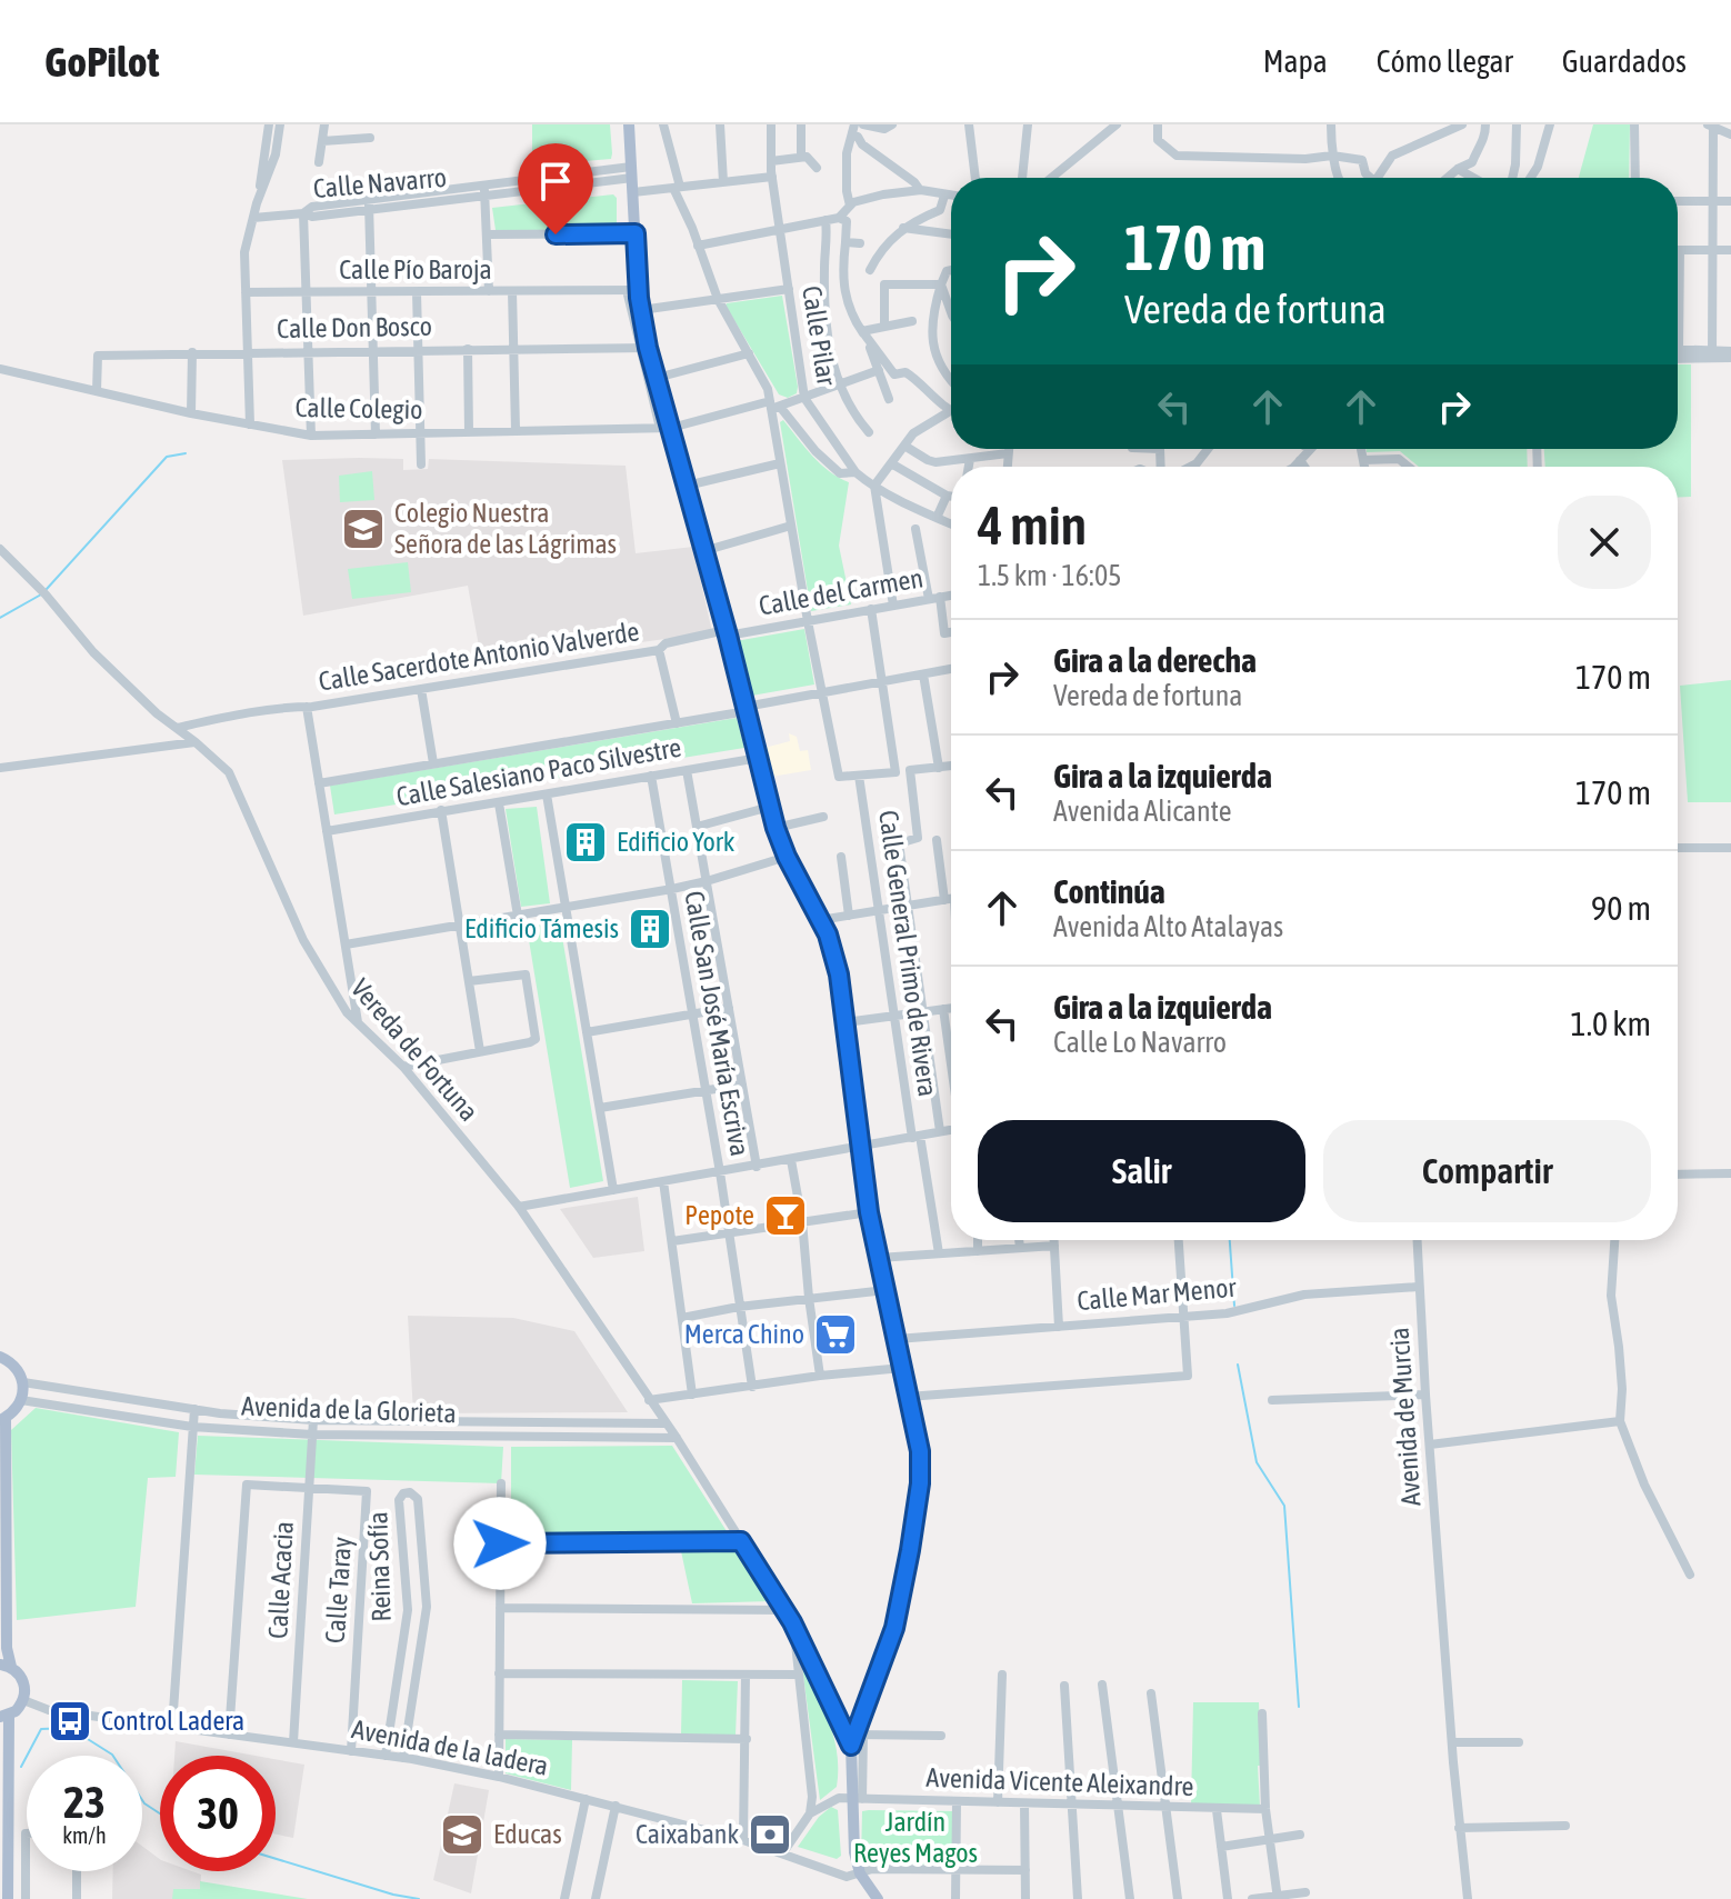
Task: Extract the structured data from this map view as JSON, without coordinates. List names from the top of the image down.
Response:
{
  "streets": {
    "street": [
      "Calle Navarro",
      "Calle Pío Baroja",
      "Calle Don Bosco",
      "Calle Pilar",
      "Calle Colegio",
      "Calle del Carmen",
      "Calle Sacerdote Antonio Valverde",
      "Calle Salesiano Paco Silvestre",
      "Calle General Primo de Rivera",
      "Calle San José María Escriva",
      "Vereda de Fortuna",
      "Calle Mar Menor",
      "Avenida de la Glorieta",
      "Avenida de Murcia",
      "Reina Sofía",
      "Calle Acacia",
      "Calle Taray",
      "Avenida de la ladera",
      "Avenida Vicente Aleixandre"
    ]
  },
  "crossings": [
    ["Calle Don Bosco", "Calle Colegio"],
    ["Calle Pilar", "Calle Colegio"],
    ["Calle del Carmen", "Calle Sacerdote Antonio Valverde"],
    ["Calle Sacerdote Antonio Valverde", "Vereda de Fortuna"],
    ["Calle Salesiano Paco Silvestre", "Calle San José María Escriva"],
    ["Vereda de Fortuna", "Avenida de la Glorieta"],
    ["Calle Mar Menor", "Avenida de Murcia"],
    ["Avenida de la Glorieta", "Calle Acacia"],
    ["Reina Sofía", "Avenida de la ladera"],
    ["Calle Acacia", "Calle Taray"],
    ["Calle Acacia", "Avenida de la ladera"],
    ["Calle Taray", "Avenida de la ladera"]
  ],
  "parks": ["Jardín Reyes Magos"],
  "places": {
    "school or university": ["Colegio Nuestra Señora de las Lágrimas", "Educas"],
    "building": ["Edificio York", "Edificio Támesis"],
    "bar": ["Pepote"],
    "supermarket": ["Merca Chino"],
    "bus stop": ["Control Ladera"],
    "bank": ["Caixabank"]
  },
  "page": {
    "header": "GoPilot",
    "nav": ["Mapa", "Cómo llegar", "Guardados"],
    "turn": ["170 m", "Vereda de fortuna"],
    "heading": ["4 min", "1.5 km · 16:05"],
    "list": [
      {
        "name": "Gira a la derecha",
        "note": "Vereda de fortuna",
        "value": "170 m"
      },
      {
        "name": "Gira a la izquierda",
        "note": "Avenida Alicante",
        "value": "170 m"
      },
      {
        "name": "Continúa",
        "note": "Avenida Alto Atalayas",
        "value": "90 m"
      },
      {
        "name": "Gira a la izquierda",
        "note": "Calle Lo Navarro",
        "value": "1.0 km"
      }
    ],
    "buttons": ["Salir", "Compartir"],
    "speed": "23 km/h",
    "limit": "30"
  }
}
